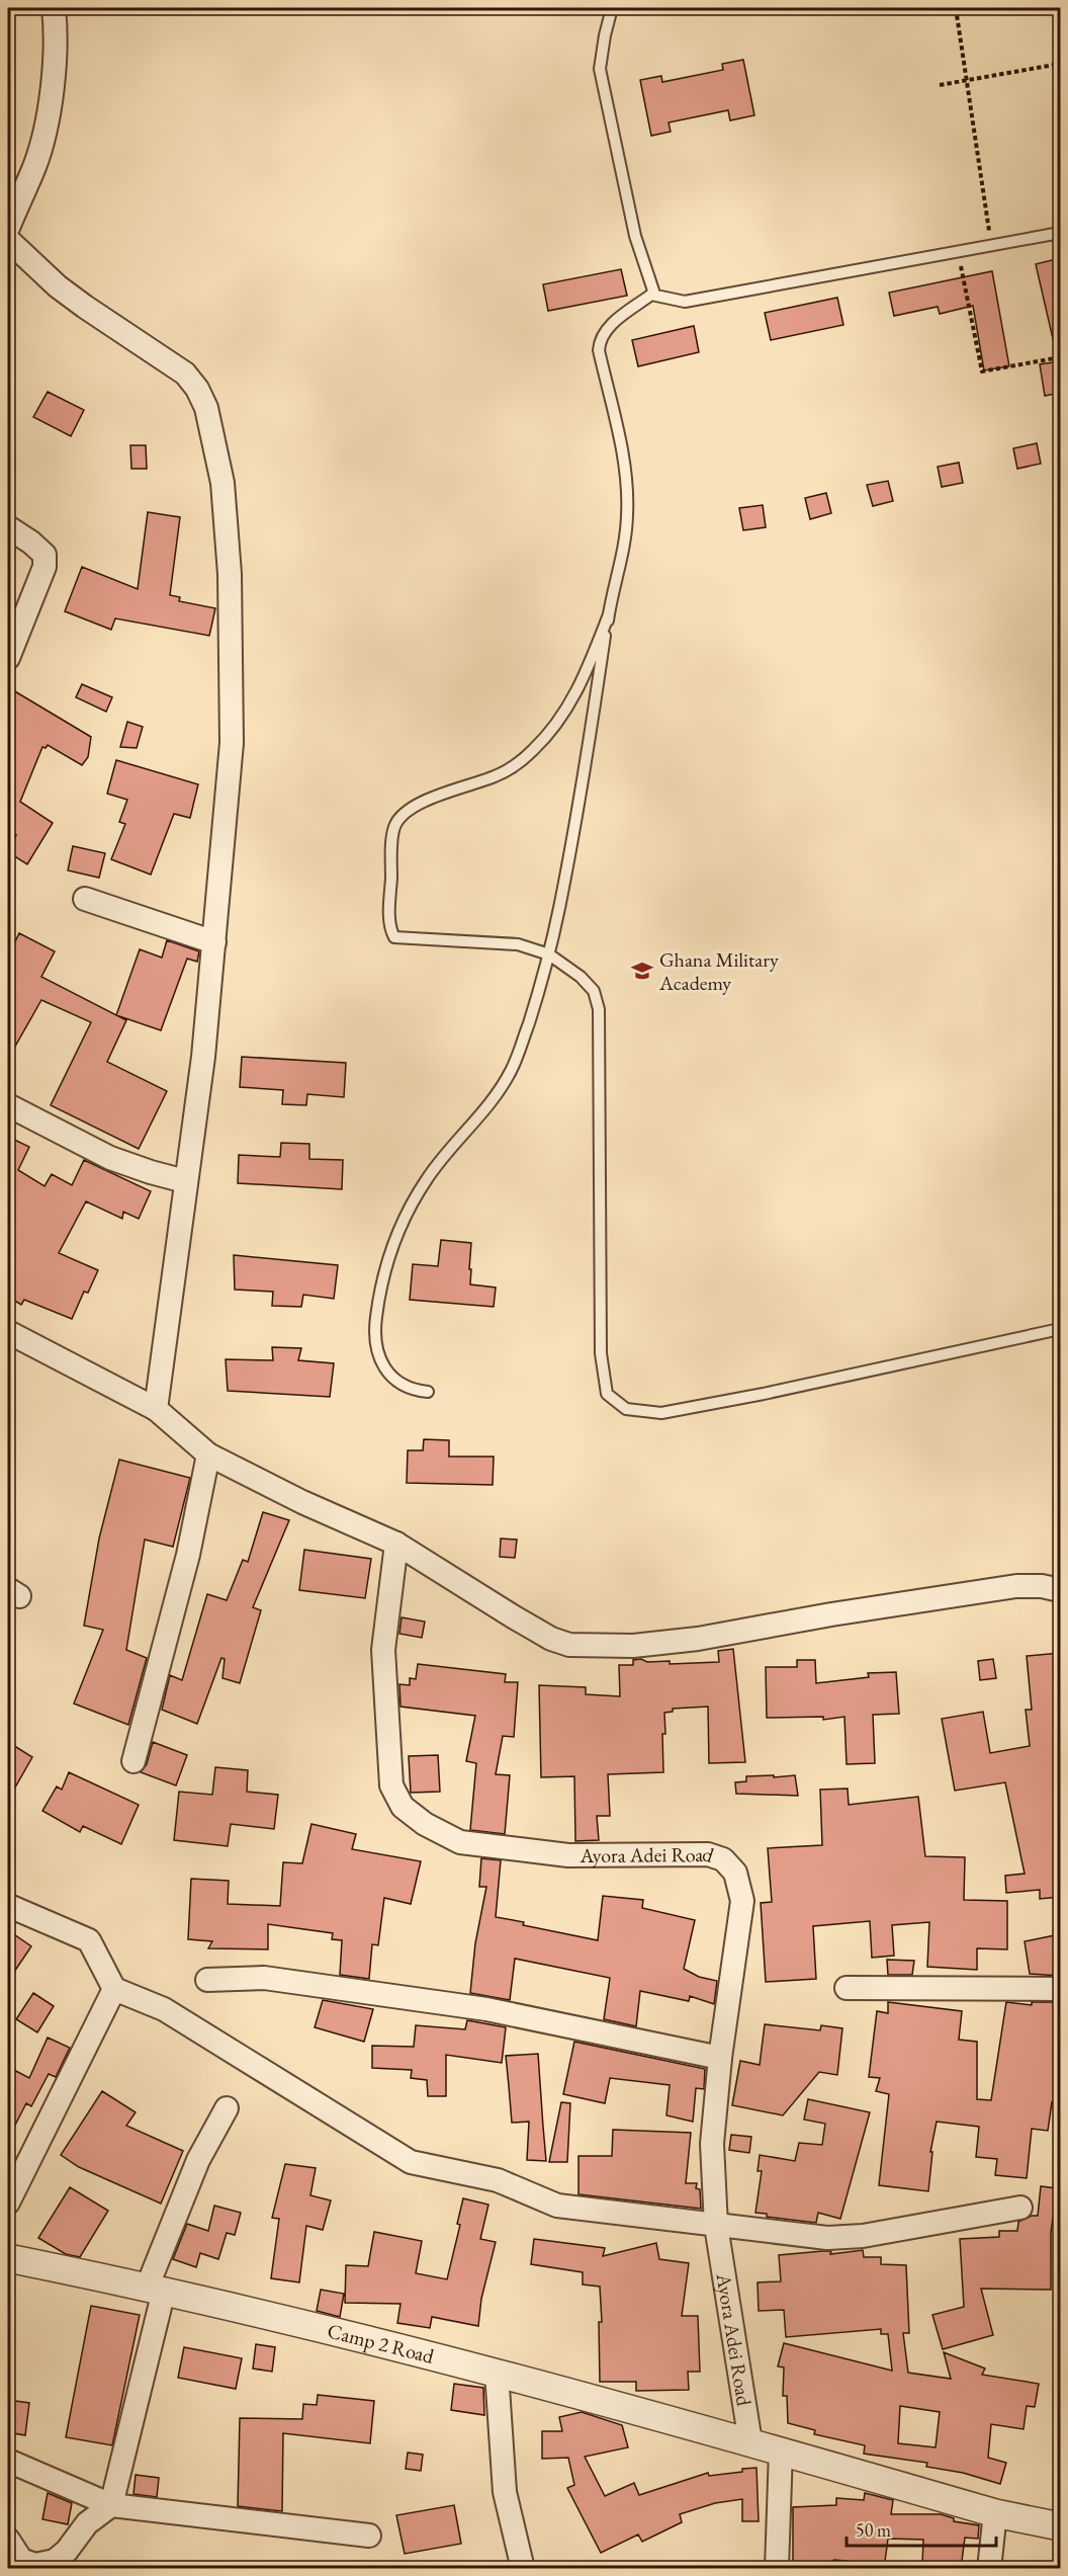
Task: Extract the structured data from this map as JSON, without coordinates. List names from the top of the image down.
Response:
{
  "streets": {
    "street": ["Ayora Adei Road", "Camp 2 Road"]
  },
  "crossings": [
    ["Ayora Adei Road", "Camp 2 Road"]
  ],
  "places": {
    "school or university": ["Ghana Military Academy"]
  },
  "scale_bar": "50 m"
}
